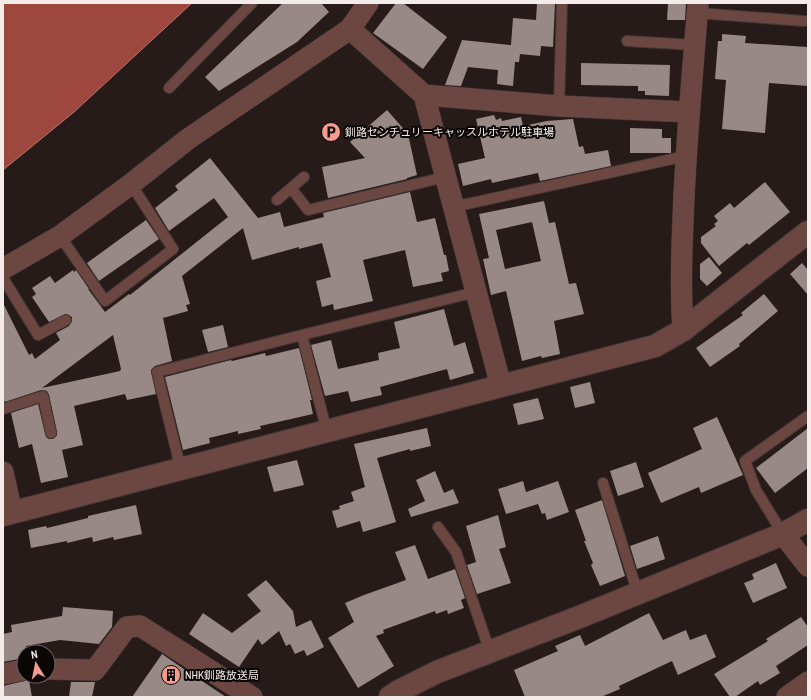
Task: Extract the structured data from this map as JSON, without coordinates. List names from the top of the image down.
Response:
{
  "places": {
    "parking": ["釧路センチュリーキャッスルホテル駐車場"],
    "building": ["NHK釧路放送局"]
  },
  "north": "top"
}
